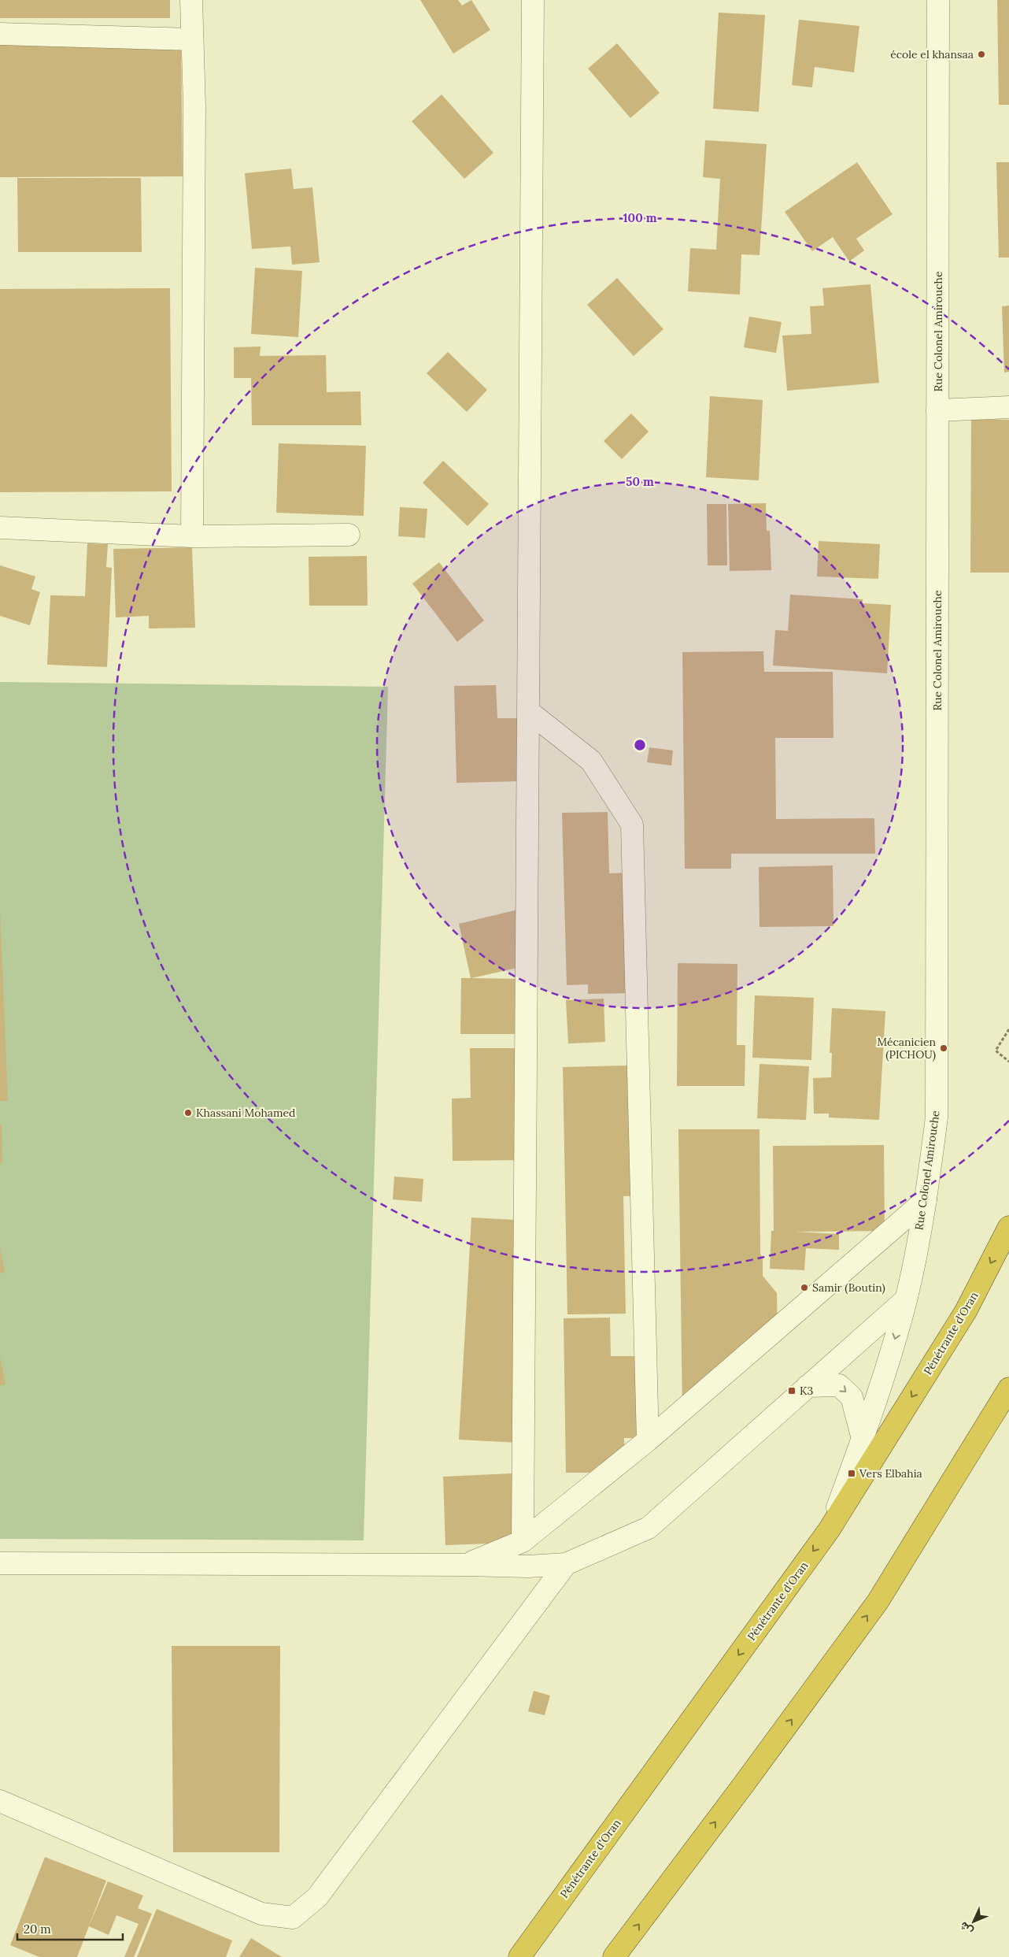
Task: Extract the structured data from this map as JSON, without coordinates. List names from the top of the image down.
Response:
{
  "streets": {
    "highway": ["Pénétrante d'Oran"],
    "street": ["Rue Colonel Amirouche"]
  },
  "crossings": [
    ["Rue Colonel Amirouche", "Pénétrante d'Oran"]
  ],
  "places": {
    "other": [
      "école el khansaa",
      "Mécanicien (PICHOU)",
      "Khassani Mohamed",
      "Samir (Boutin)"
    ],
    "transit": ["K3", "Vers Elbahia"]
  },
  "scale_bar": "20 m",
  "north": "bottom left",
  "rings": ["100 m", "50 m"]
}
